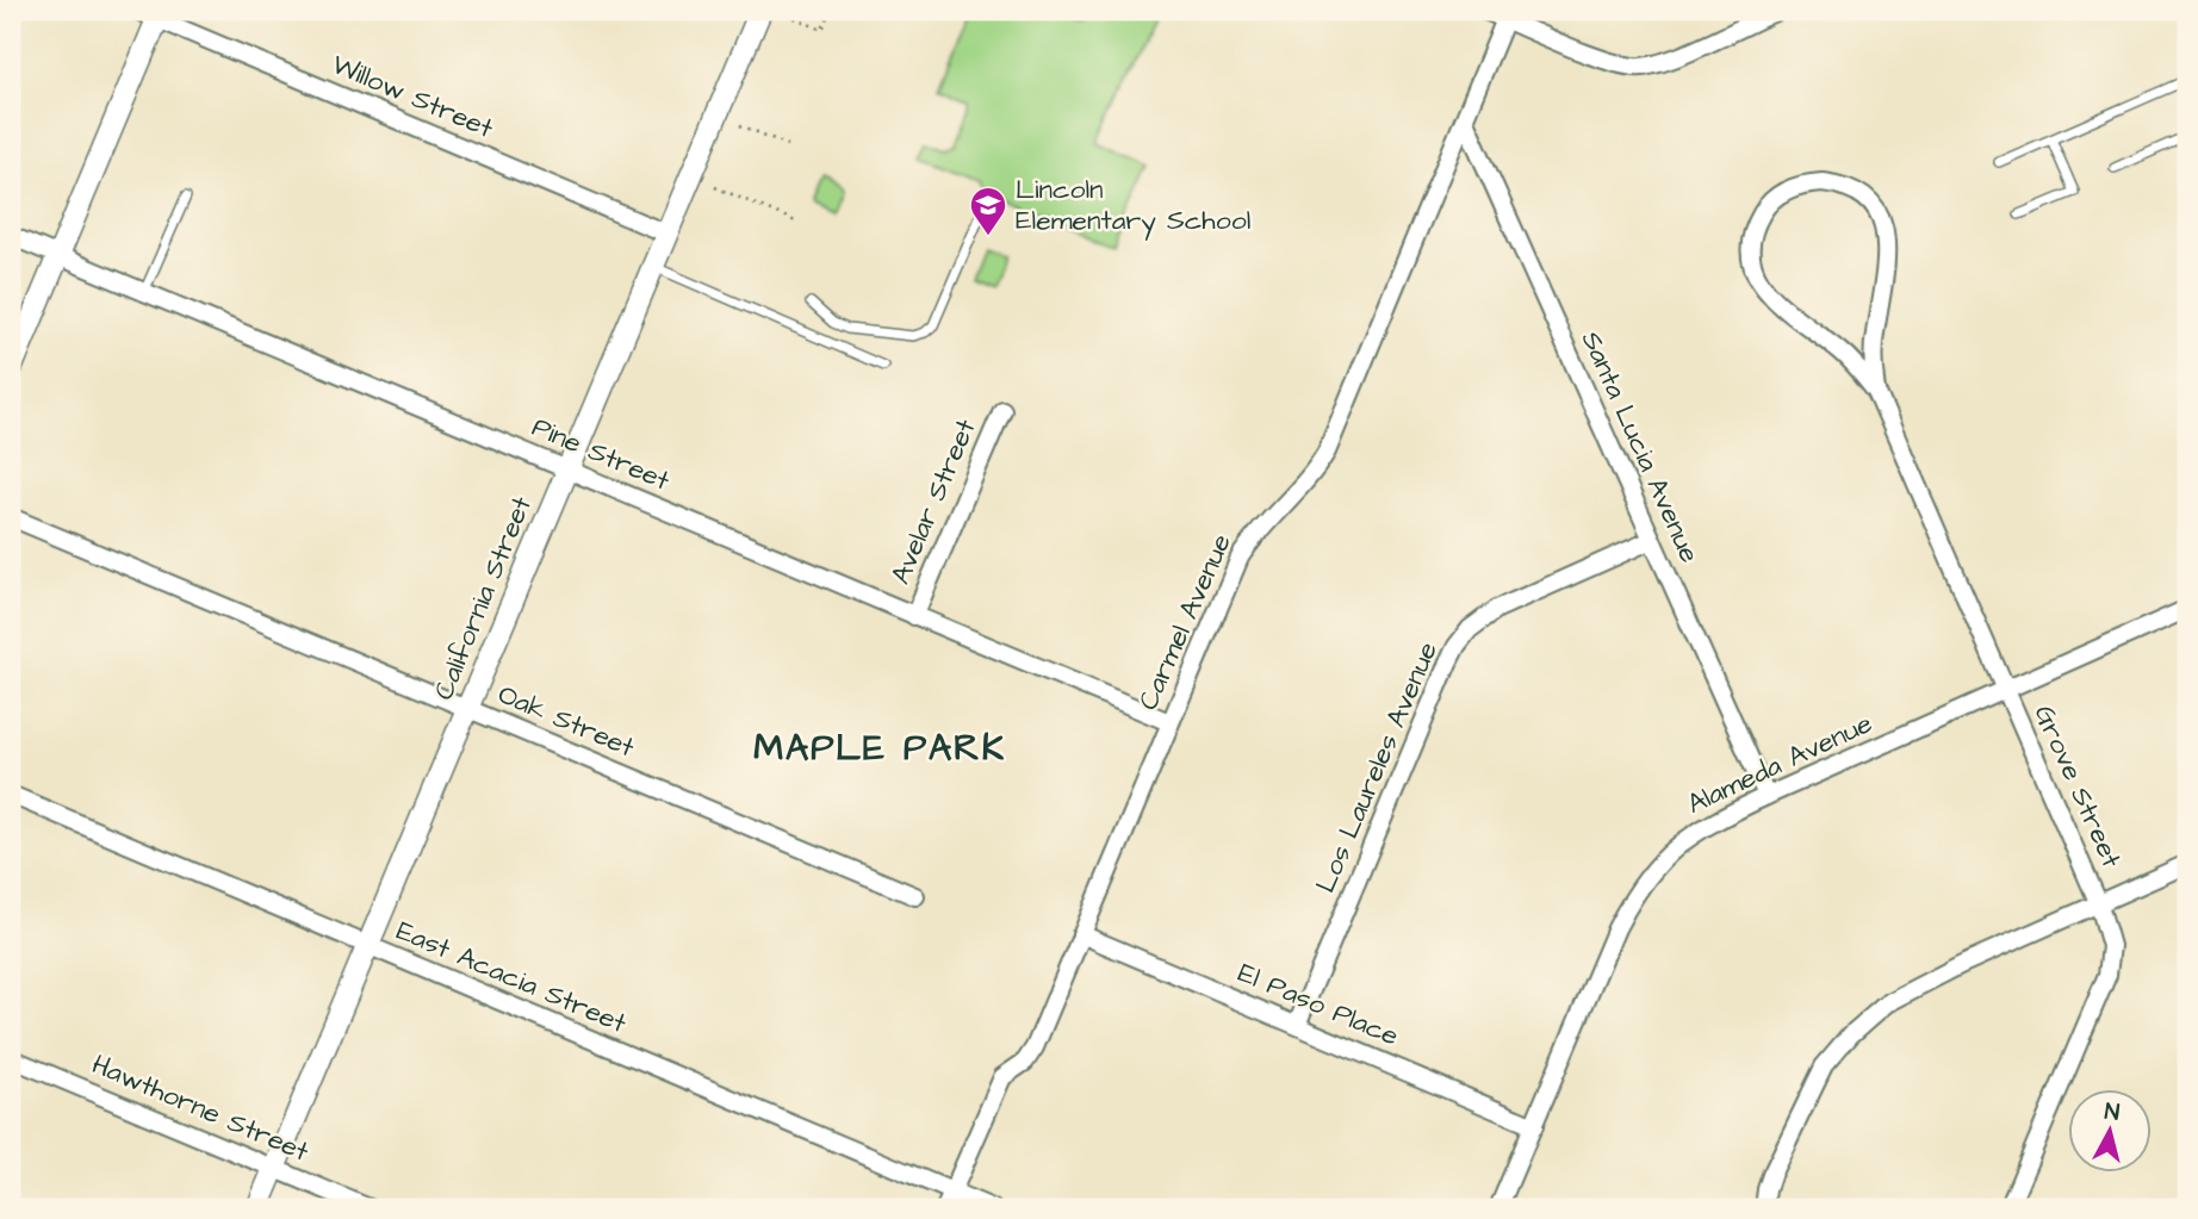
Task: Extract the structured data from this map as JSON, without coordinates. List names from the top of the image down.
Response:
{
  "streets": {
    "street": [
      "Willow Street",
      "Santa Lucia Avenue",
      "Pine Street",
      "Avelar Street",
      "California Street",
      "Carmel Avenue",
      "Oak Street",
      "Alameda Avenue",
      "Los Laureles Avenue",
      "Grove Street",
      "East Acacia Street",
      "El Paso Place",
      "Hawthorne Street"
    ]
  },
  "crossings": [
    ["Willow Street", "California Street"],
    ["Santa Lucia Avenue", "Carmel Avenue"],
    ["Santa Lucia Avenue", "Alameda Avenue"],
    ["Santa Lucia Avenue", "Los Laureles Avenue"],
    ["Pine Street", "Avelar Street"],
    ["Pine Street", "California Street"],
    ["Pine Street", "Carmel Avenue"],
    ["California Street", "Oak Street"],
    ["California Street", "East Acacia Street"],
    ["California Street", "Hawthorne Street"],
    ["Carmel Avenue", "East Acacia Street"],
    ["Carmel Avenue", "El Paso Place"],
    ["Alameda Avenue", "Grove Street"],
    ["Alameda Avenue", "El Paso Place"],
    ["Los Laureles Avenue", "El Paso Place"]
  ],
  "districts": ["MAPLE PARK"],
  "places": {
    "school or university": ["Lincoln Elementary School"]
  },
  "north": "top"
}
